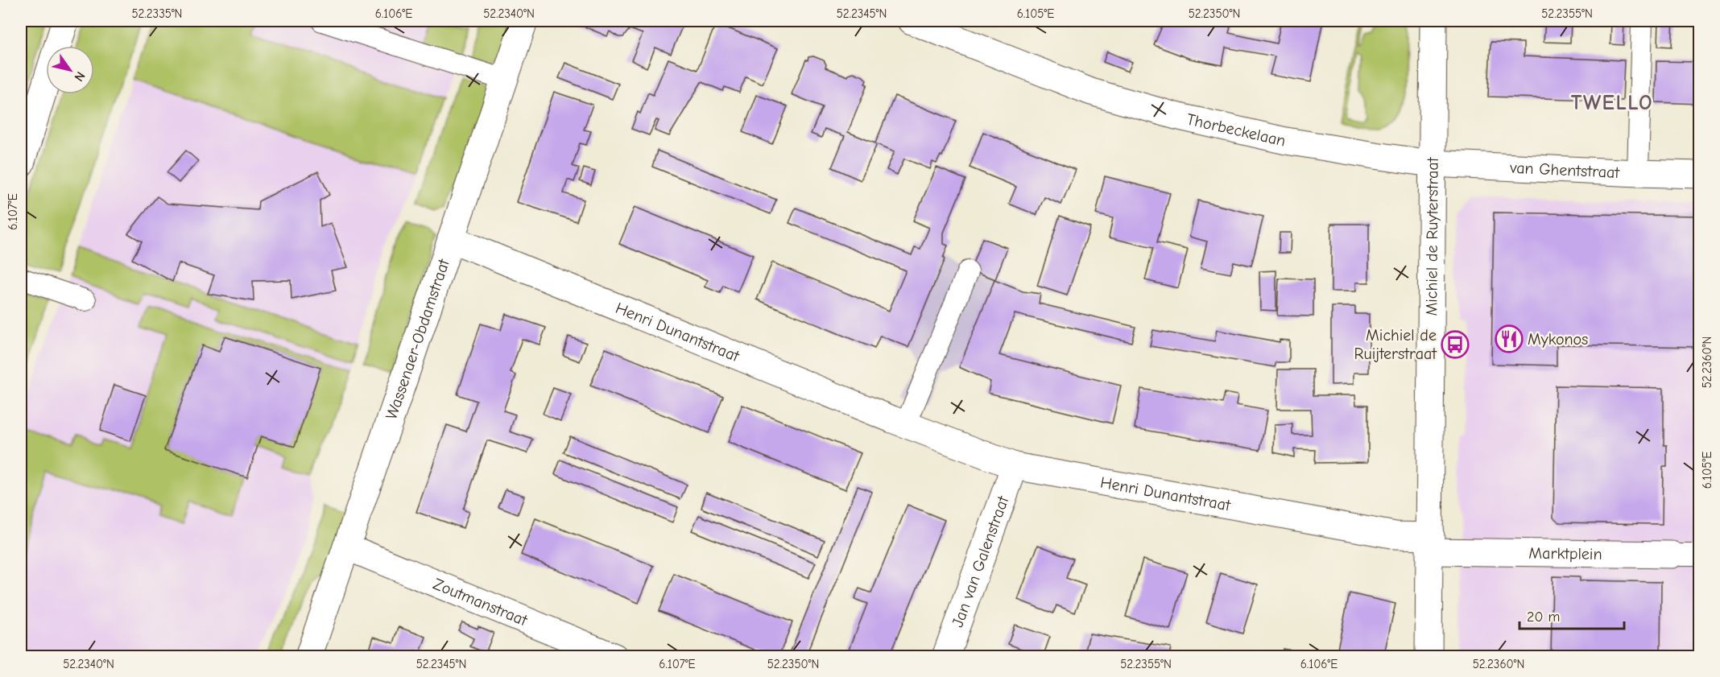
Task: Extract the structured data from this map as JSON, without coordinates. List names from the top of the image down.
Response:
{
  "streets": {
    "street": [
      "Thorbeckelaan",
      "van Ghentstraat",
      "Michiel de Ruyterstraat",
      "Henri Dunantstraat",
      "Wassenaer-Obdamstraat",
      "Marktplein",
      "Jan van Galenstraat",
      "Zoutmanstraat"
    ]
  },
  "crossings": [
    ["Thorbeckelaan", "van Ghentstraat"],
    ["Thorbeckelaan", "Michiel de Ruyterstraat"],
    ["van Ghentstraat", "Michiel de Ruyterstraat"],
    ["Michiel de Ruyterstraat", "Henri Dunantstraat"],
    ["Michiel de Ruyterstraat", "Marktplein"],
    ["Henri Dunantstraat", "Wassenaer-Obdamstraat"],
    ["Henri Dunantstraat", "Marktplein"],
    ["Henri Dunantstraat", "Jan van Galenstraat"],
    ["Wassenaer-Obdamstraat", "Zoutmanstraat"]
  ],
  "districts": ["TWELLO"],
  "places": {
    "restaurant": ["Mykonos"],
    "bus stop": ["Michiel de Ruijterstraat"]
  },
  "scale_bar": "20 m",
  "north": "bottom right",
  "coordinates": [
    "52.2335°N",
    "6.106°E",
    "52.2340°N",
    "52.2345°N",
    "6.105°E",
    "52.2350°N",
    "52.2355°N",
    "6.107°E",
    "52.2360°N"
  ]
}
